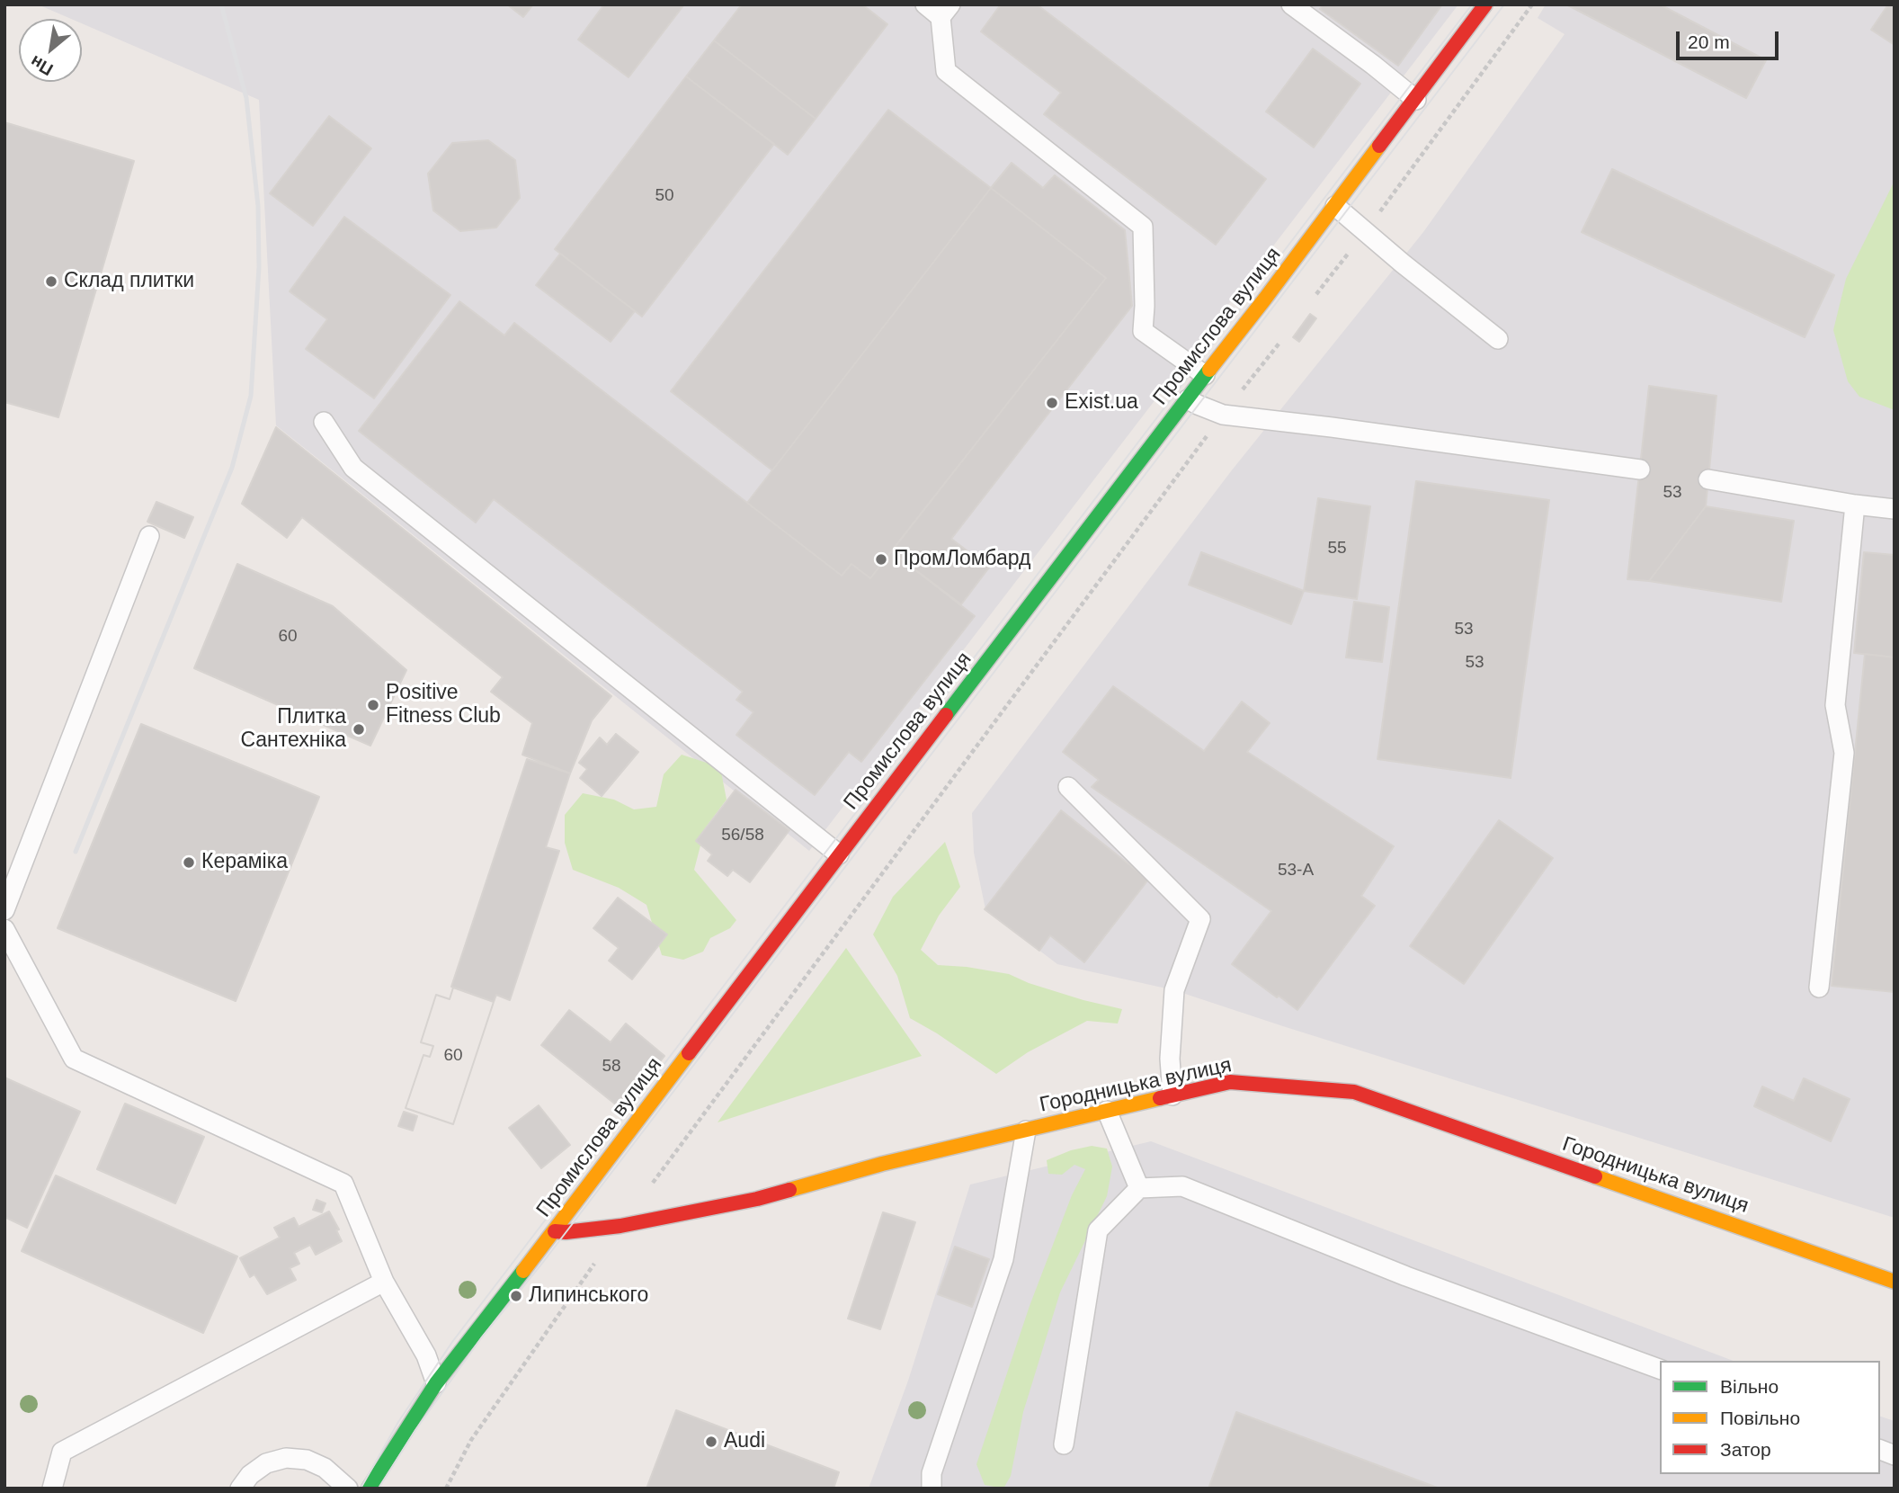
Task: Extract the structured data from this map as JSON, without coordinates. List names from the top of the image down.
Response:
{
  "streets": {
    "main road": ["Промислова вулиця", "Городницька вулиця"]
  },
  "crossings": [
    ["Промислова вулиця", "Городницька вулиця"]
  ],
  "places": [
    "Склад плитки",
    "Exist.ua",
    "ПромЛомбард",
    "Positive Fitness Club",
    "Плитка Сантехніка",
    "Кераміка",
    "Липинського",
    "Audi"
  ],
  "house_numbers": [
    "50",
    "53",
    "55",
    "53",
    "60",
    "53",
    "56/58",
    "53-А",
    "60",
    "58"
  ],
  "legend": ["Вільно", "Повільно", "Затор"],
  "scale_bar": "20 m",
  "north": "bottom left"
}
